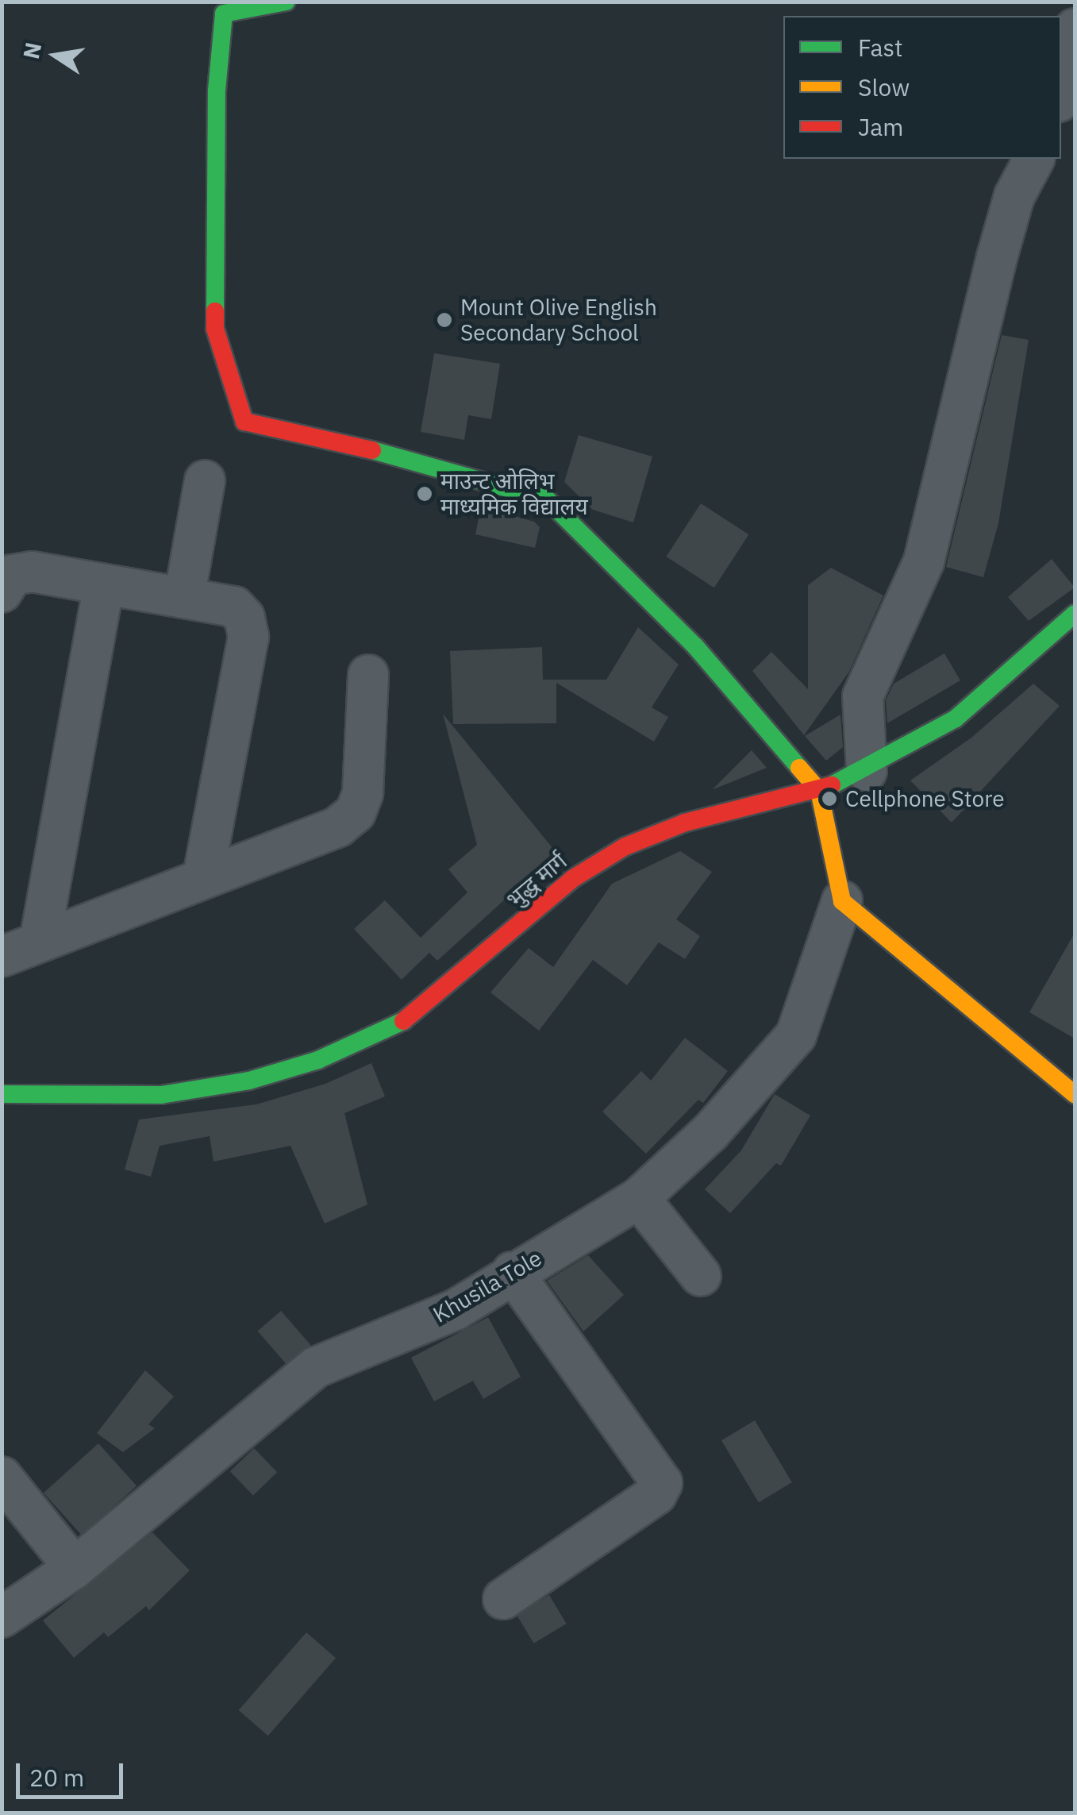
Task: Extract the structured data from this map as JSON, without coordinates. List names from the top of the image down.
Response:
{
  "streets": {
    "street": ["भुद्ध मार्ग", "Khusila Tole"]
  },
  "places": ["Mount Olive English Secondary School", "माउन्ट ओलिभ माध्यमिक विद्यालय", "Cellphone Store"],
  "legend": ["Fast", "Slow", "Jam"],
  "scale_bar": "20 m",
  "north": "left"
}
